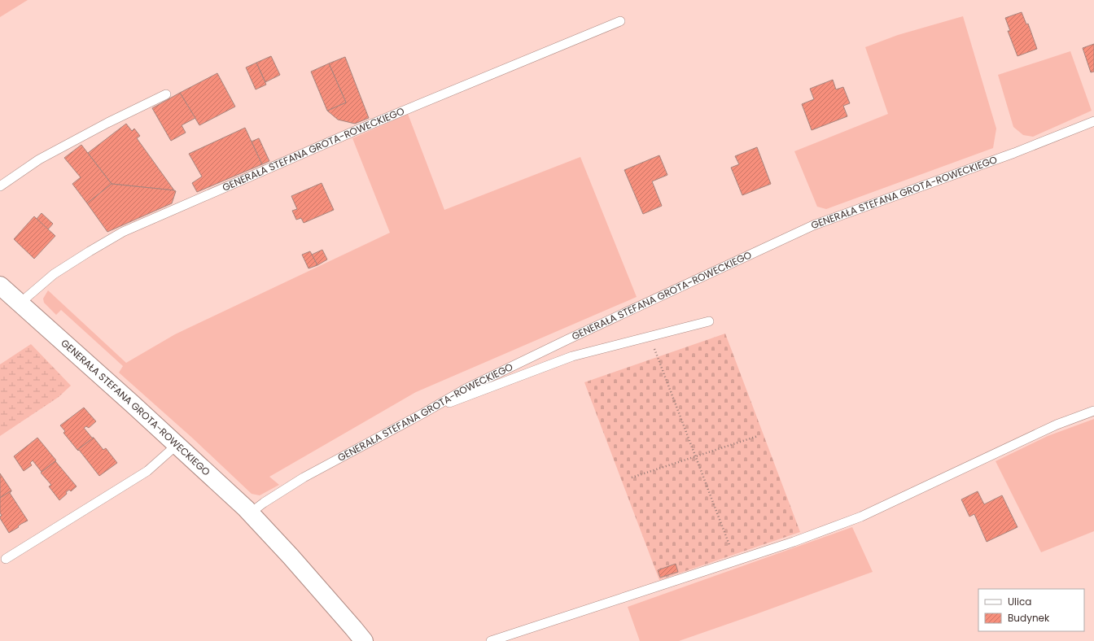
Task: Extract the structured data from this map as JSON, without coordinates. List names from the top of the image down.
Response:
{
  "streets": {
    "street": ["GENERAŁA STEFANA GROTA-ROWECKIEGO"]
  },
  "legend": ["Ulica", "Budynek"]
}
